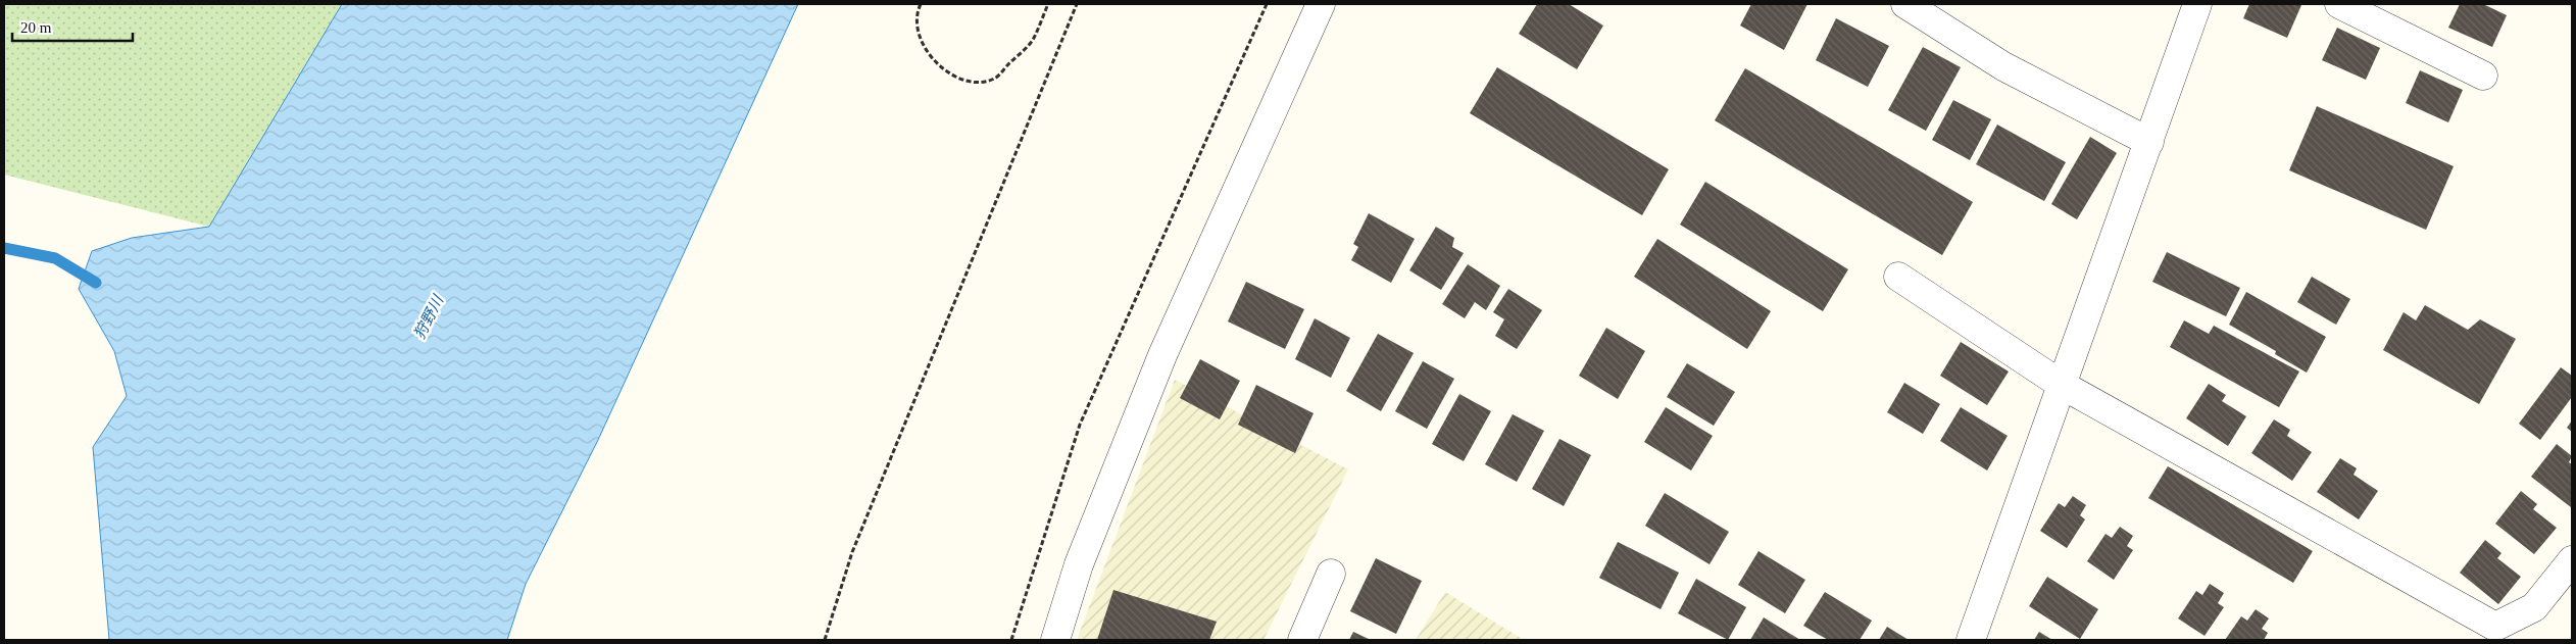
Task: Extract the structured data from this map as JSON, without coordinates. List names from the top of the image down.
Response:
{
  "water": ["狩野川"],
  "scale_bar": "20 m"
}
